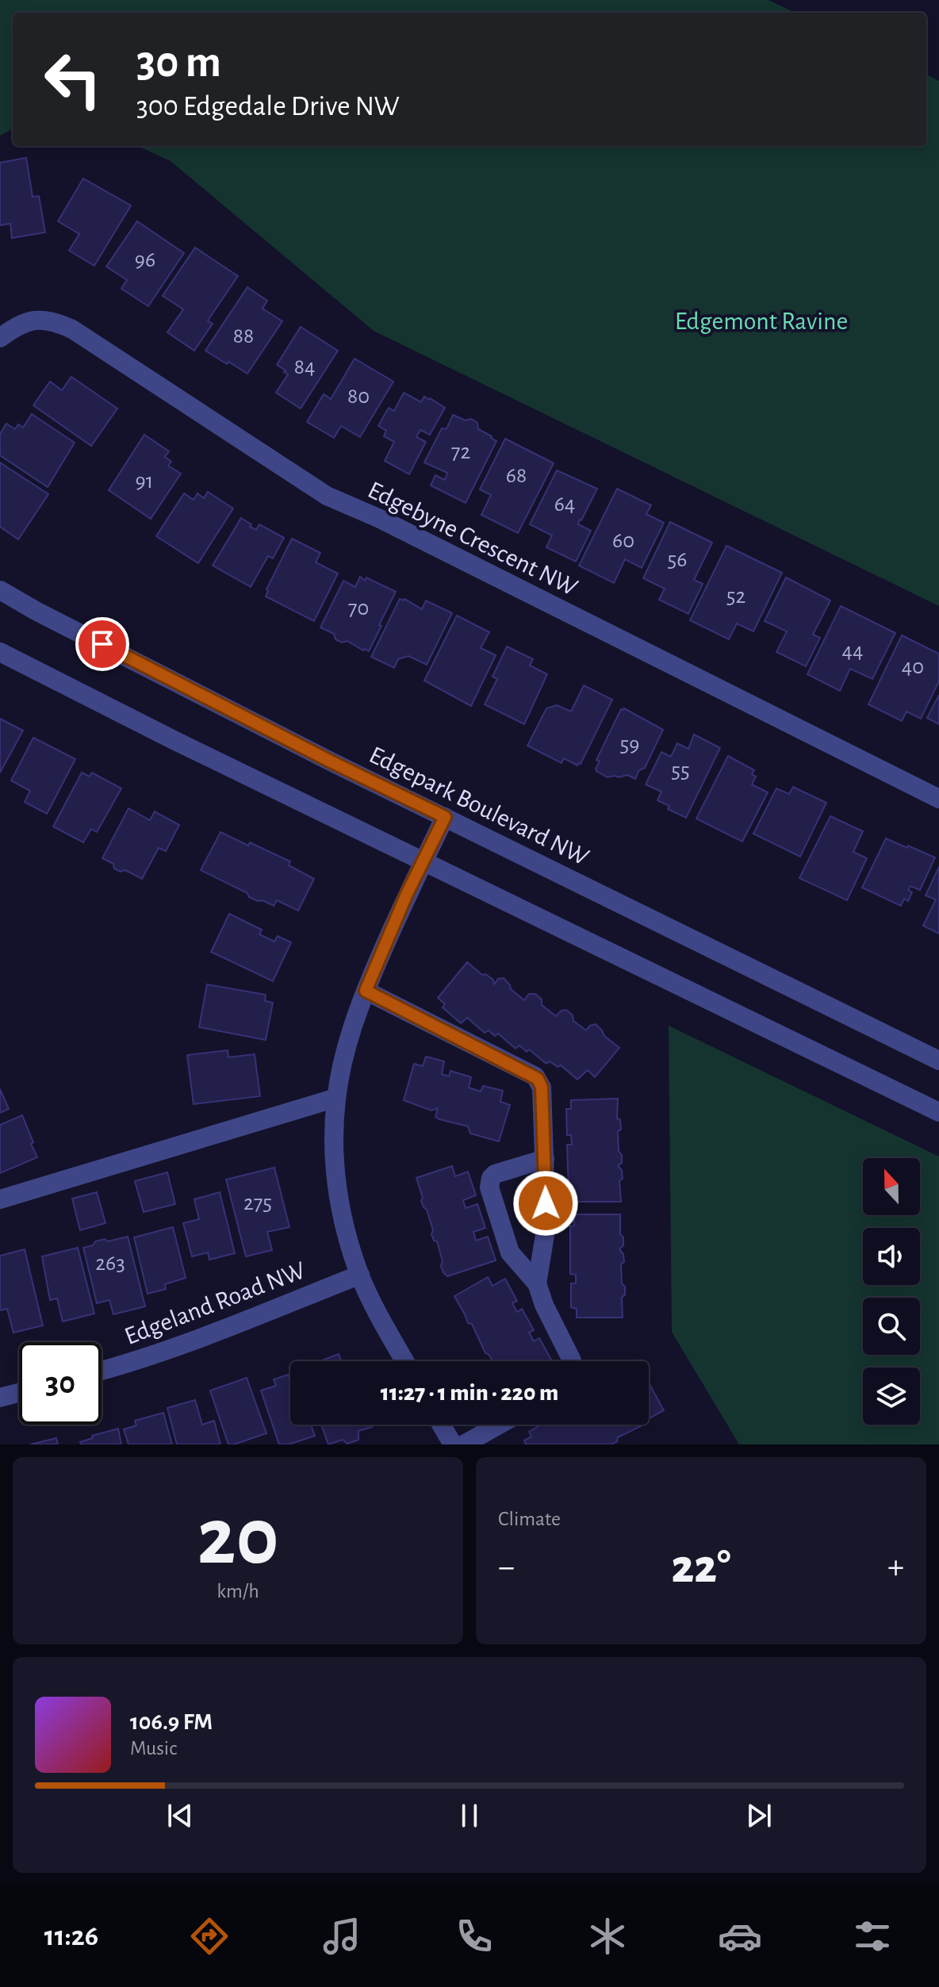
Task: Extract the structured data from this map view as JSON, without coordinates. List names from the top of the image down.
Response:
{
  "streets": {
    "street": ["Edgebyne Crescent NW", "Edgepark Boulevard NW", "Edgeland Road NW"]
  },
  "parks": ["Edgemont Ravine"],
  "house_numbers": [
    "96",
    "88",
    "84",
    "80",
    "72",
    "68",
    "91",
    "64",
    "60",
    "56",
    "52",
    "70",
    "44",
    "40",
    "59",
    "55",
    "275",
    "263"
  ],
  "north": "top",
  "page": {
    "turn": ["30 m", "300 Edgedale Drive NW"],
    "limit": "30",
    "trip": "11:27 · 1 min · 220 m",
    "tile": [
      ["20", "km/h"],
      "Climate"
    ],
    "heat": ["−", "22°", "+"],
    "song": ["106.9 FM", "Music"],
    "tabs": "11:26"
  }
}
